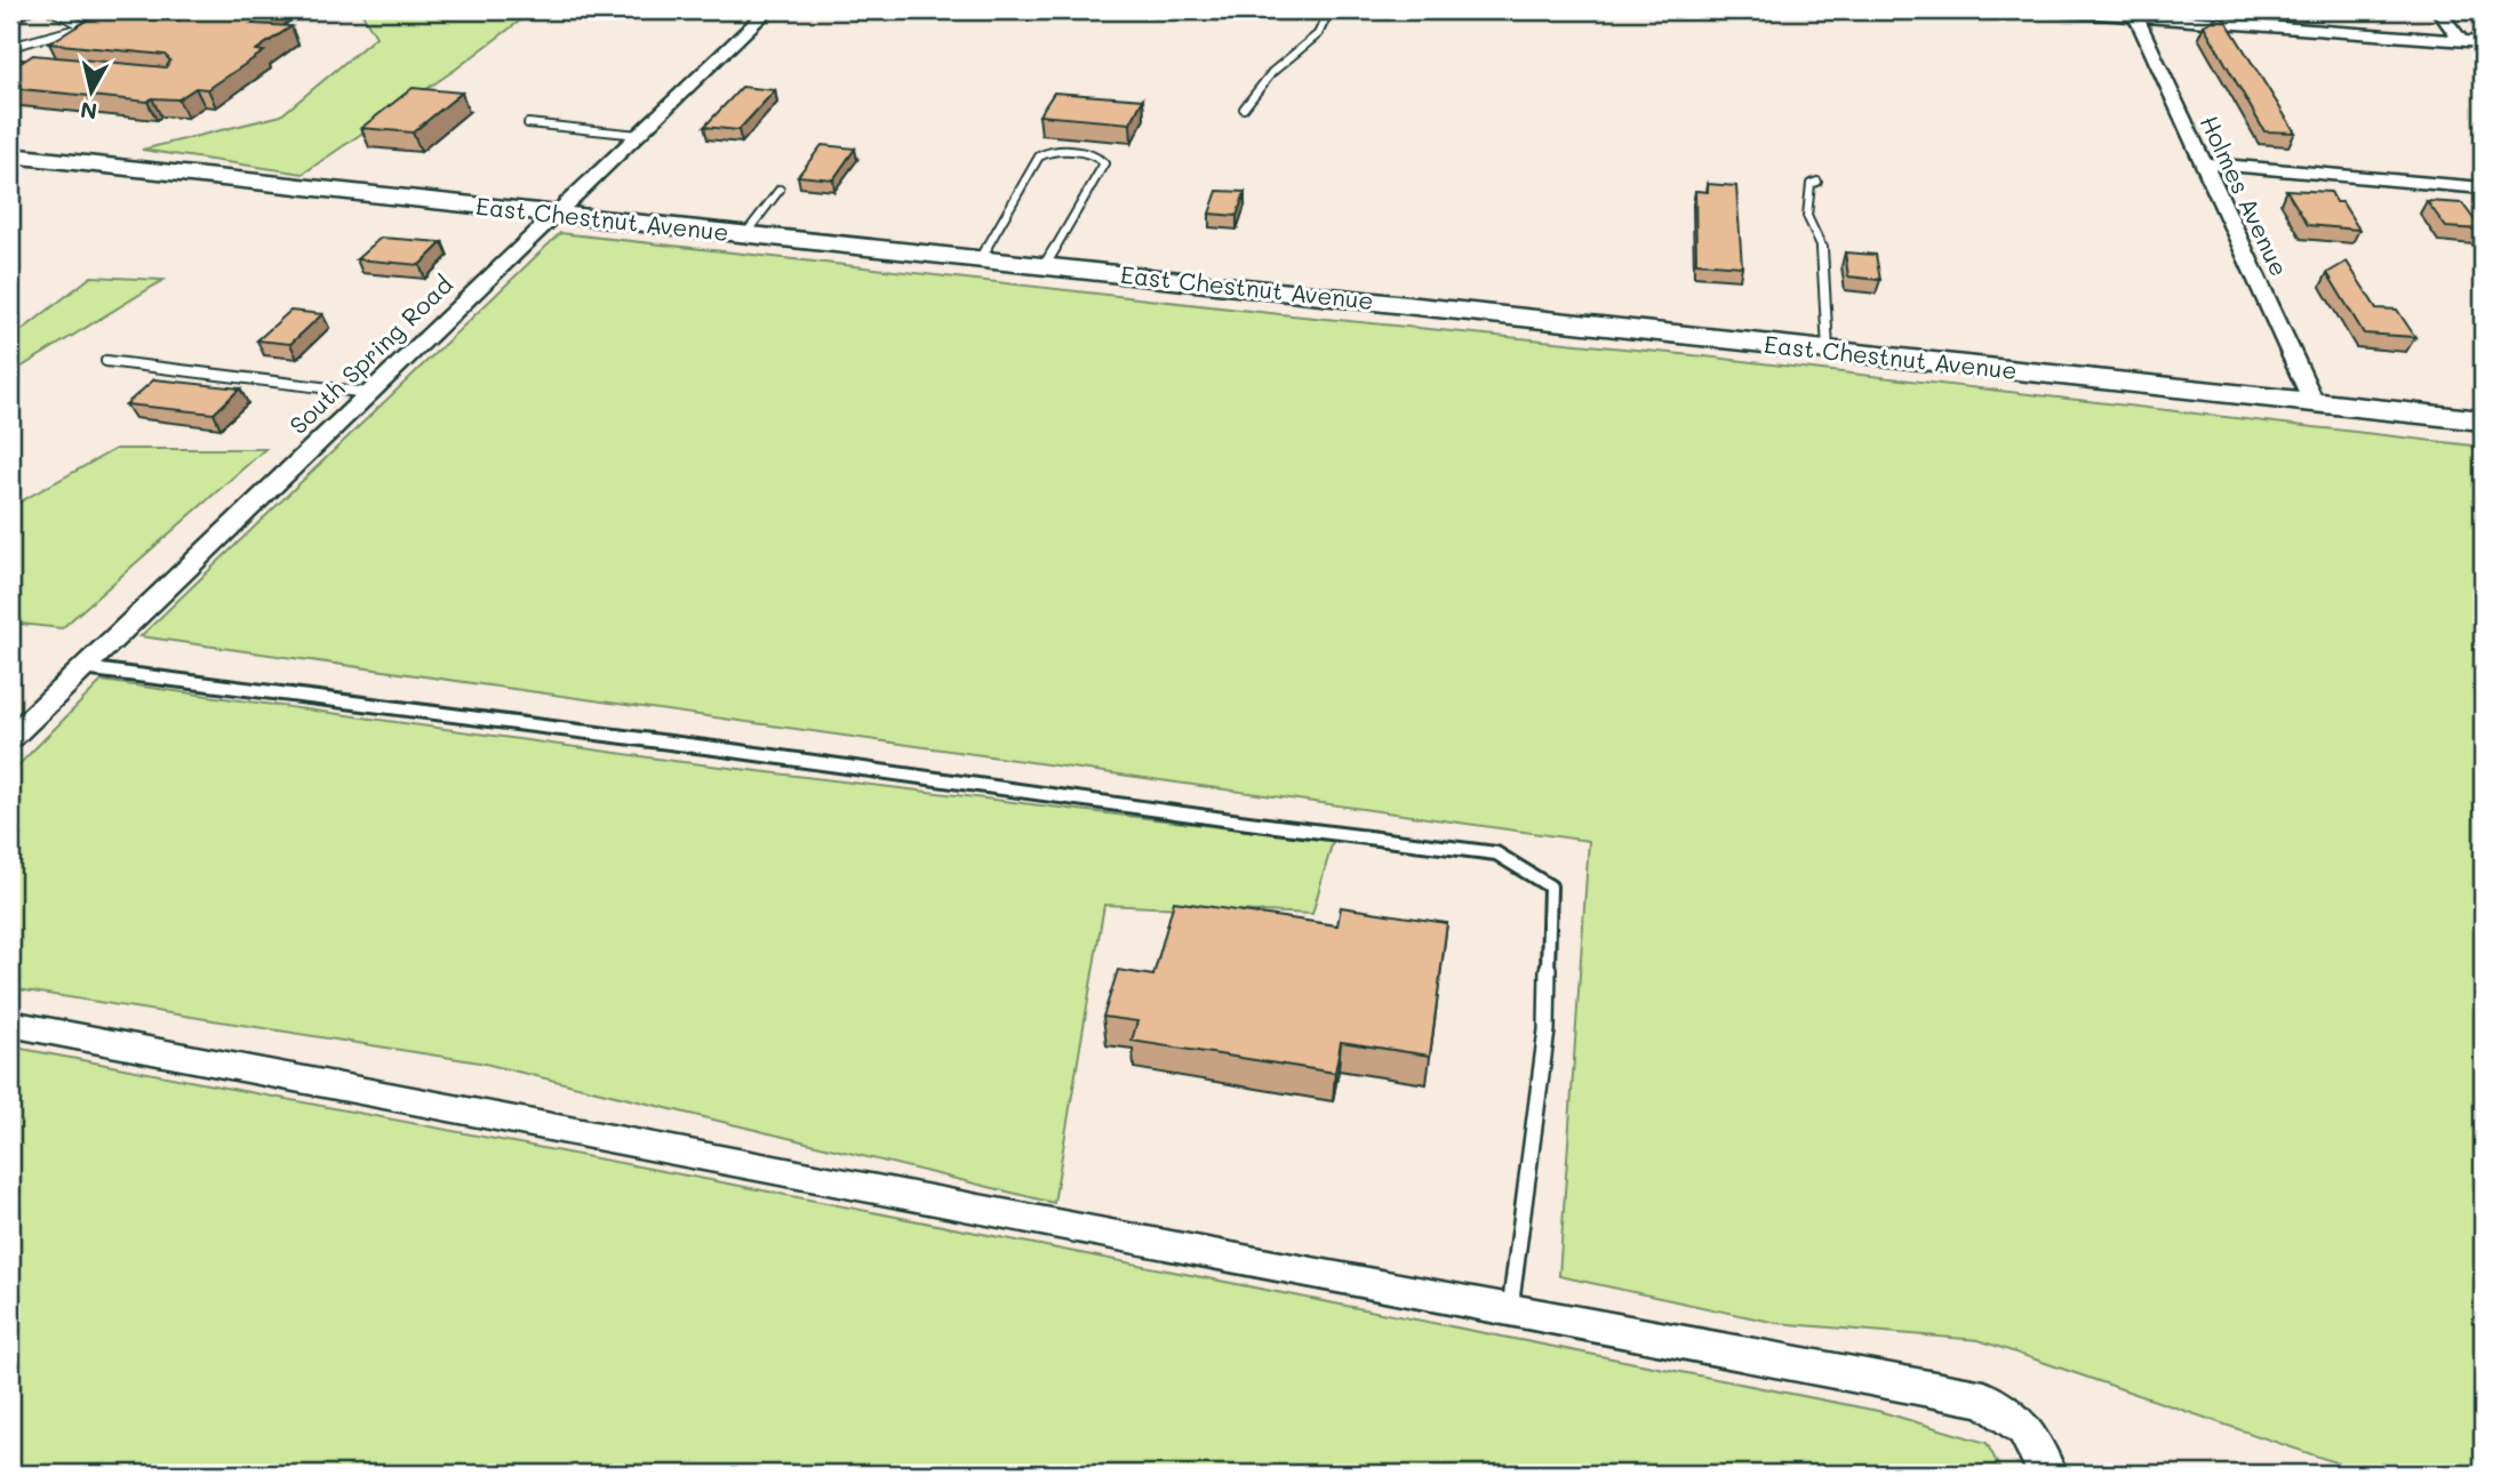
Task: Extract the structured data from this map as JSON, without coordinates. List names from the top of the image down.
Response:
{
  "streets": {
    "street": ["Holmes Avenue", "East Chestnut Avenue", "South Spring Road"]
  },
  "crossings": [
    ["Holmes Avenue", "East Chestnut Avenue"],
    ["East Chestnut Avenue", "South Spring Road"]
  ],
  "north": "bottom"
}
